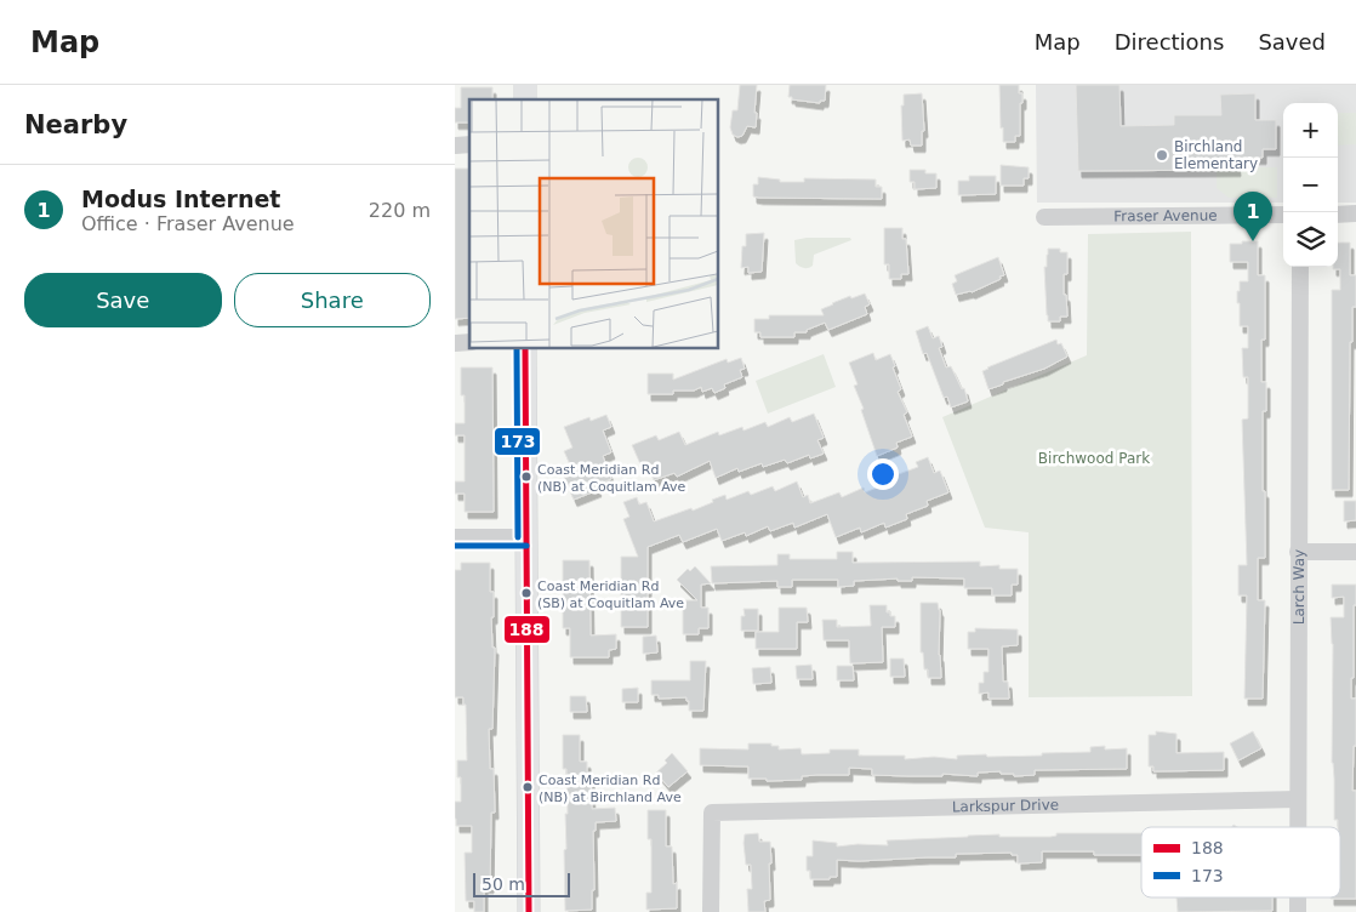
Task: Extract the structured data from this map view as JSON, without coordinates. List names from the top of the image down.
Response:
{
  "streets": {
    "street": ["Fraser Avenue", "Larch Way", "Larkspur Drive"]
  },
  "crossings": [
    ["Larch Way", "Larkspur Drive"]
  ],
  "parks": ["Birchwood Park"],
  "places": [
    "Birchland Elementary",
    "Coast Meridian Rd (NB) at Coquitlam Ave",
    "Coast Meridian Rd (SB) at Coquitlam Ave",
    "Coast Meridian Rd (NB) at Birchland Ave"
  ],
  "lines": ["transit line 188", "transit line 173"],
  "legend": ["188", "173"],
  "scale_bar": "50 m",
  "page": {
    "header": "Map",
    "nav": ["Map", "Directions", "Saved"],
    "heading": "Nearby",
    "map_buttons": ["+", "−"],
    "list": [
      {
        "mark": "1",
        "name": "Modus Internet",
        "note": "Office · Fraser Avenue",
        "value": "220 m"
      }
    ],
    "pins": "1",
    "buttons": ["Save", "Share"],
    "scale": "50 m"
  }
}
